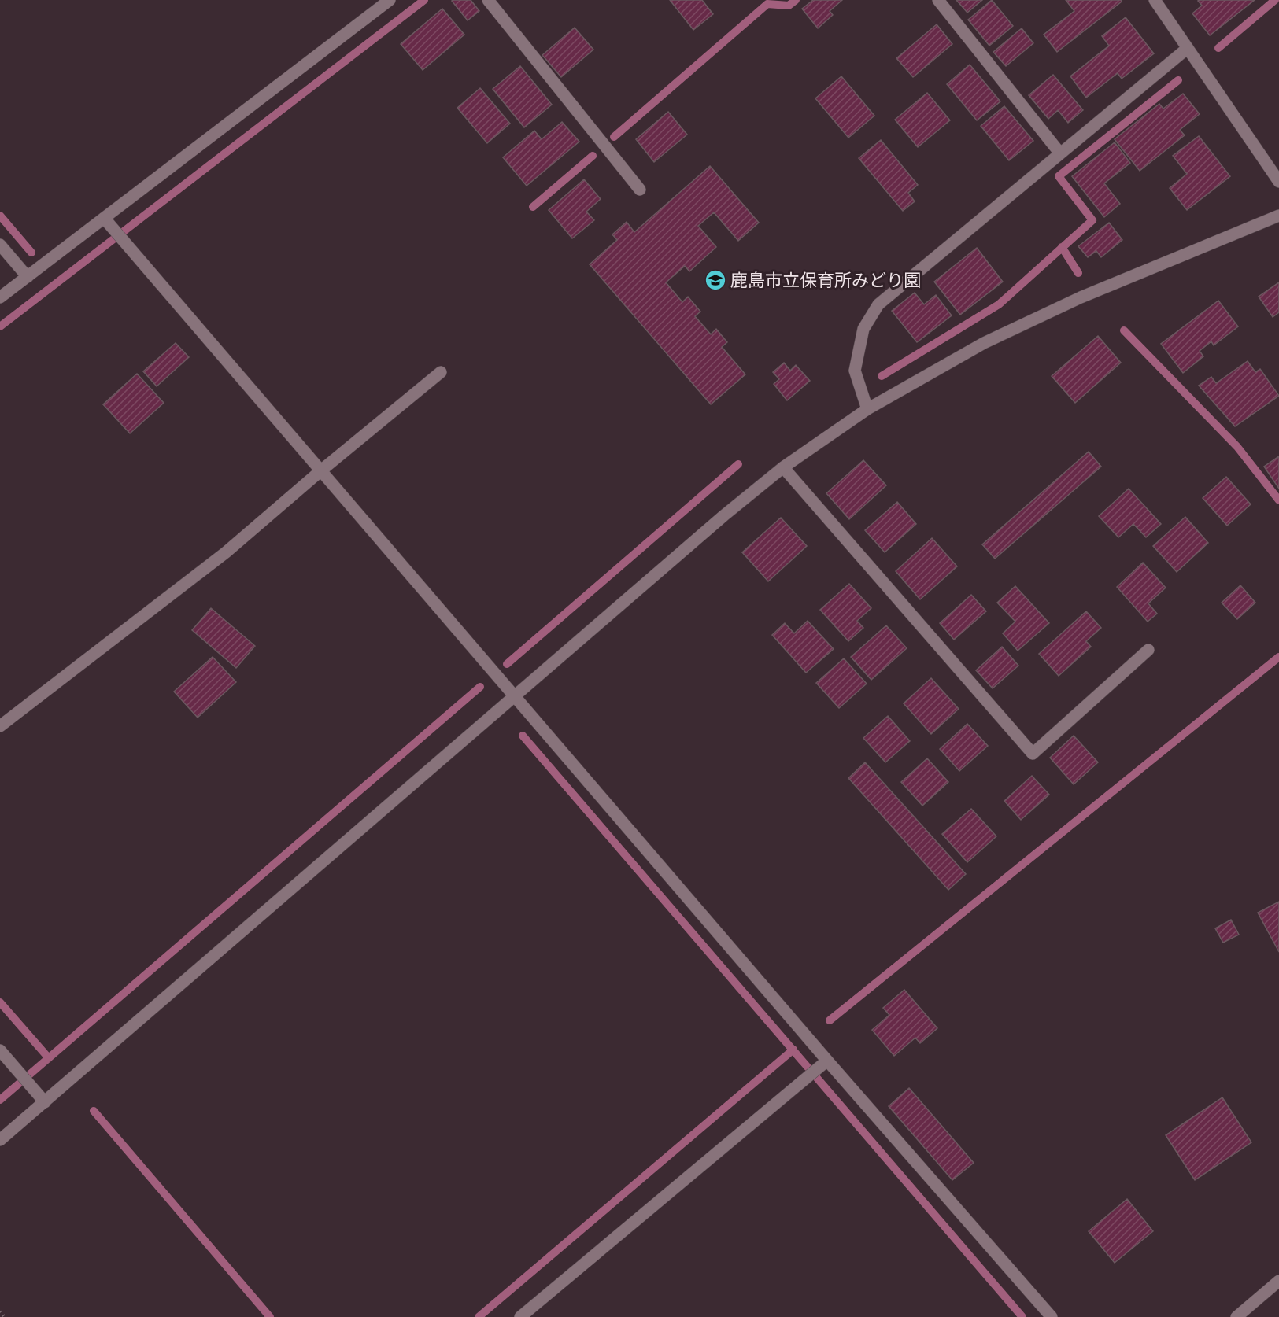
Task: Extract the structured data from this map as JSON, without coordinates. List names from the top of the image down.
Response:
{
  "places": {
    "school or university": ["鹿島市立保育所みどり園"]
  }
}
